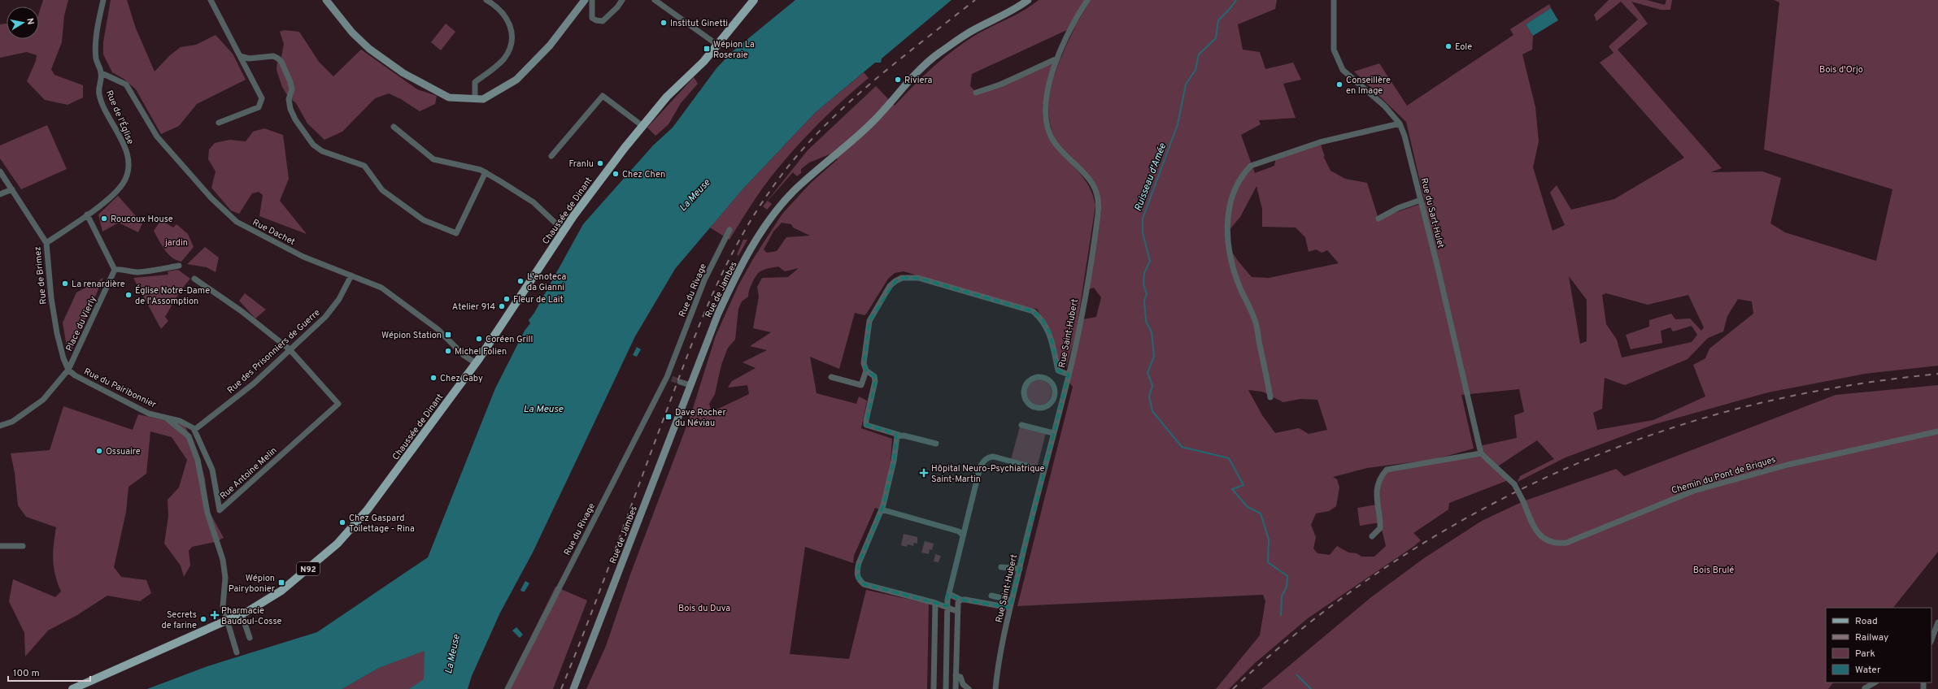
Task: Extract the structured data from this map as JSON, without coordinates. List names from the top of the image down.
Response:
{
  "streets": {
    "main road": ["Chaussée de Dinant", "Rue de Jambes", "N92"],
    "street": [
      "Rue de l'Église",
      "Rue du Sart-Hulet",
      "Rue Dachet",
      "Rue de Brimez",
      "Rue du Rivage",
      "Place du Vierly",
      "Rue Saint-Hubert",
      "Rue des Prisonniers de Guerre",
      "Rue du Pairibonnier",
      "Rue Antoine Melin",
      "Chemin du Pont de Briques"
    ]
  },
  "crossings": [
    ["Rue de l'Église", "Rue Dachet"],
    ["Rue de l'Église", "Rue de Brimez"],
    ["Chaussée de Dinant", "Rue Dachet"],
    ["Chaussée de Dinant", "Rue du Pairibonnier"],
    ["Rue du Sart-Hulet", "Chemin du Pont de Briques"],
    ["Rue Dachet", "Rue des Prisonniers de Guerre"],
    ["Rue de Brimez", "Place du Vierly"],
    ["Rue de Brimez", "Rue du Pairibonnier"],
    ["Place du Vierly", "Rue du Pairibonnier"],
    ["Rue des Prisonniers de Guerre", "Rue du Pairibonnier"],
    ["Rue des Prisonniers de Guerre", "Rue Antoine Melin"],
    ["Rue du Pairibonnier", "Rue Antoine Melin"]
  ],
  "water": ["Ruisseau d'Amée", "La Meuse"],
  "parks": [
    "Bois d'Orjo",
    "jardin",
    "Bois Brulé",
    "Bois du Duva"
  ],
  "places": {
    "other": [
      "Institut Ginetti",
      "Eole",
      "Riviera",
      "Conseillère en Image",
      "Franlu",
      "Chez Chen",
      "Roucoux House",
      "L'enoteca da Gianni",
      "La renardière",
      "Église Notre-Dame de l'Assomption",
      "Fleur de Lait",
      "Atelier 914",
      "Coréen Grill",
      "Michel Folien",
      "Chez Gaby",
      "Ossuaire",
      "Chez Gaspard Toilettage - Rina",
      "Secrets de farine"
    ],
    "transit": [
      "Wépion La Roseraie",
      "Wépion Station",
      "Dave Rocher du Néviau",
      "Wépion Pairybonier"
    ],
    "health": ["Hôpital Neuro-Psychiatrique Saint-Martin", "Pharmacie Baudoul-Cosse"]
  },
  "legend": [
    "Road",
    "Railway",
    "Park",
    "Water"
  ],
  "scale_bar": "100 m",
  "north": "right"
}
